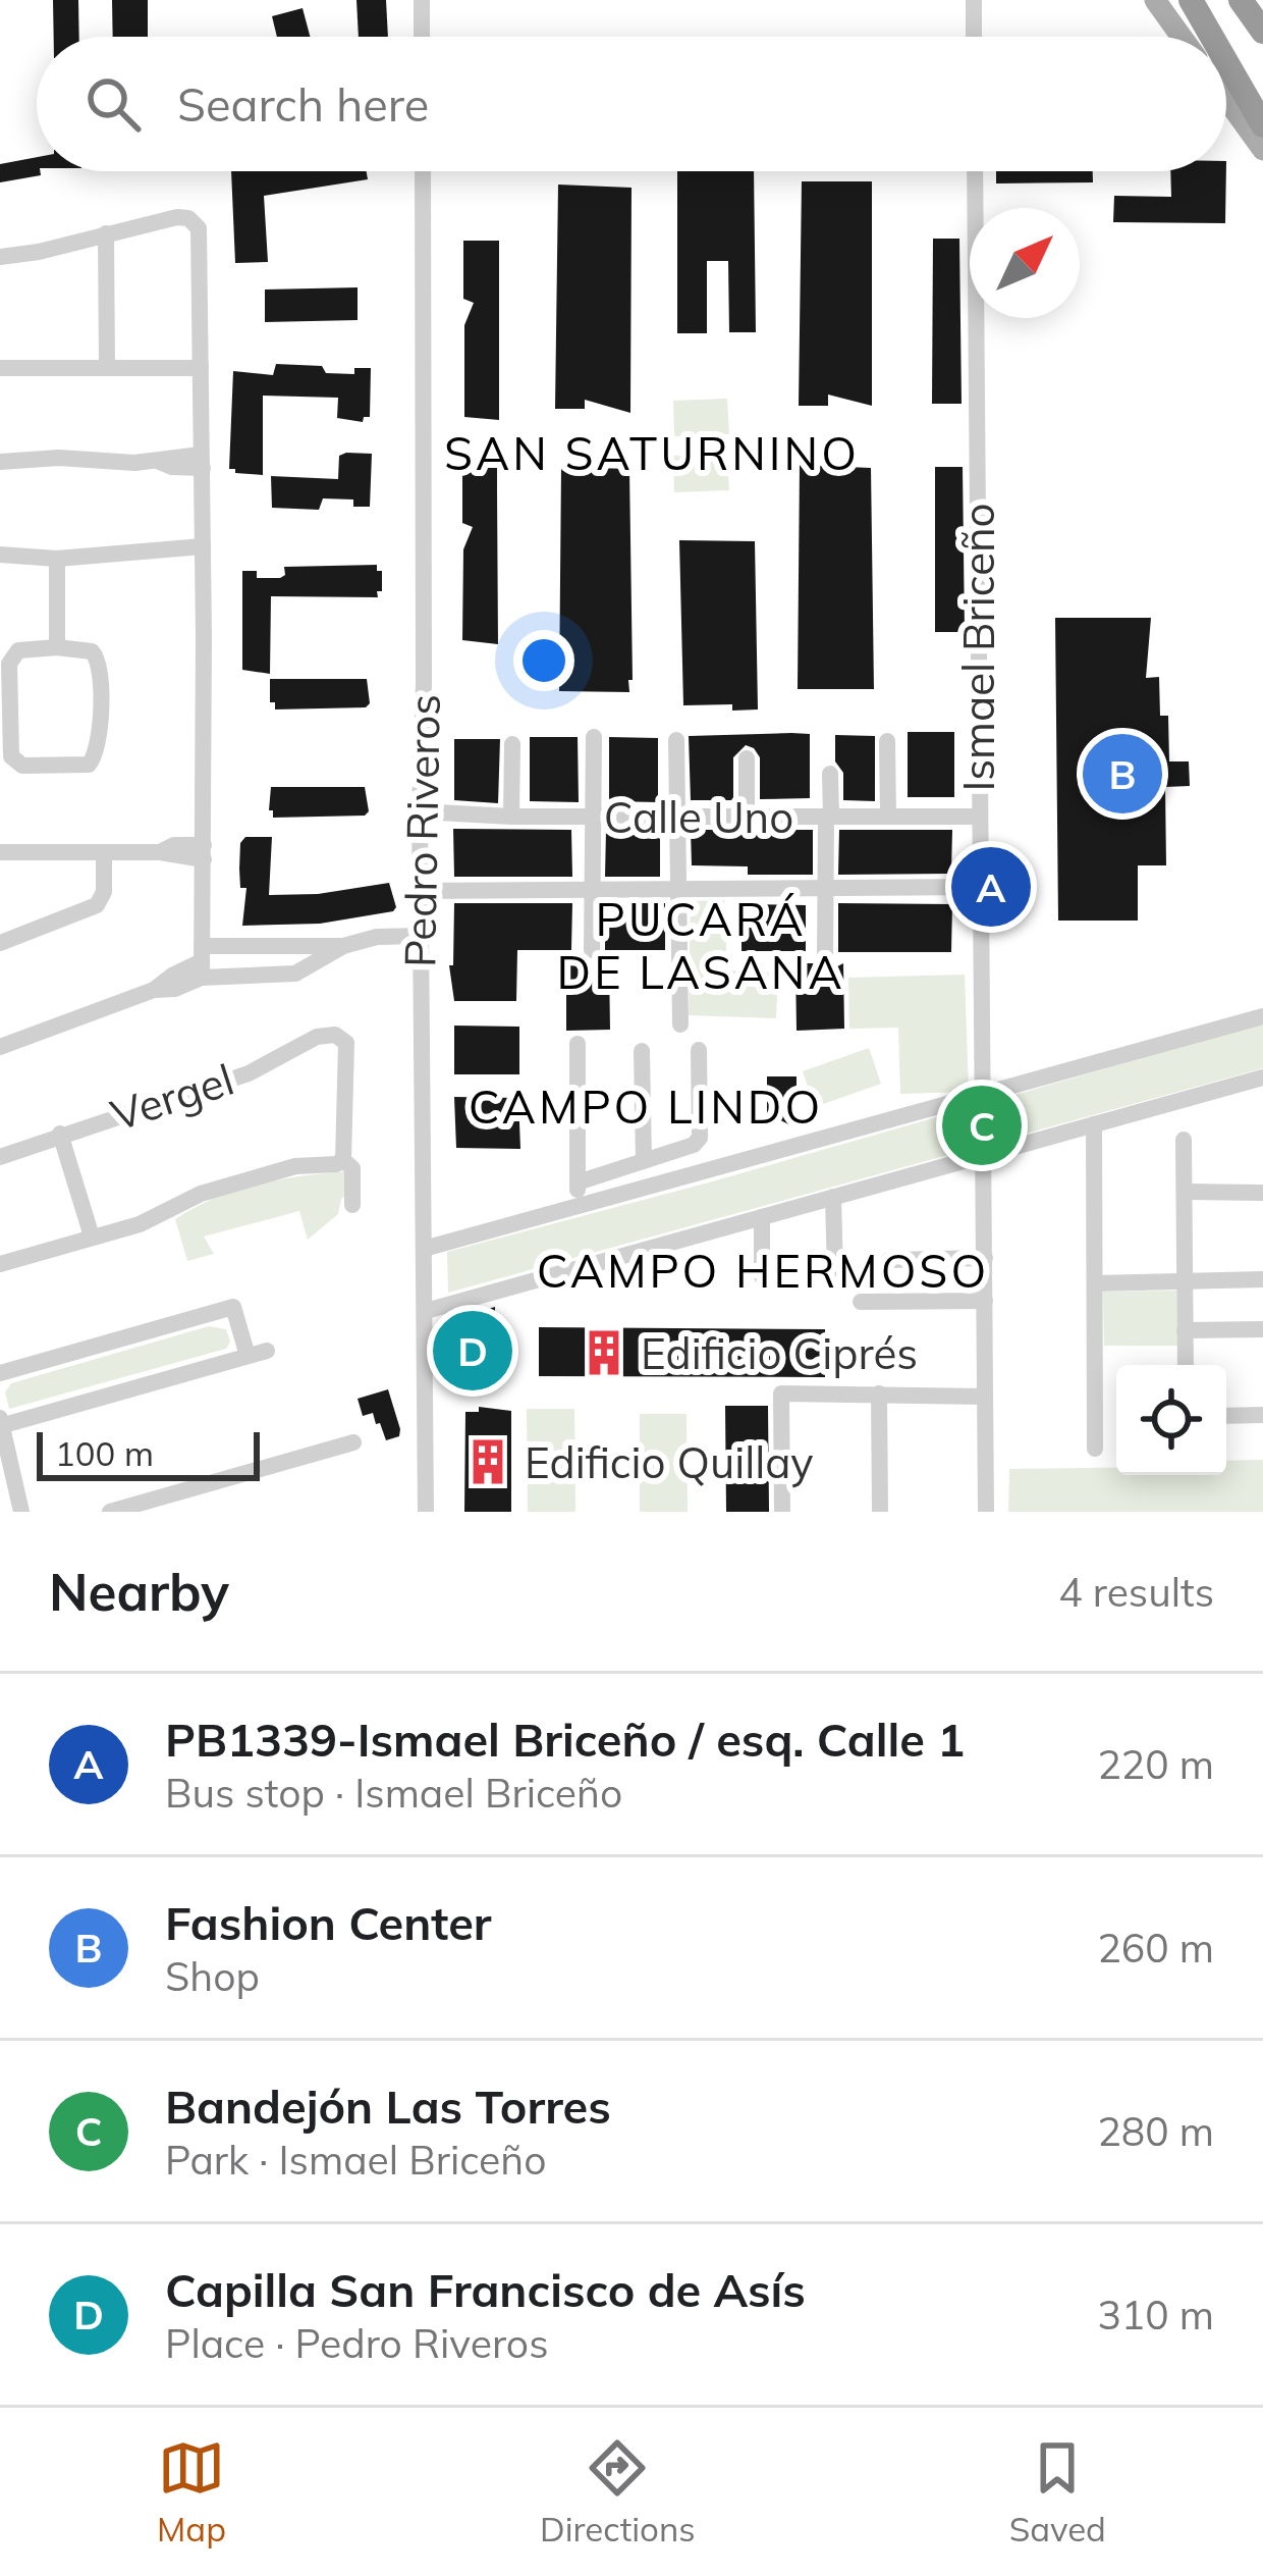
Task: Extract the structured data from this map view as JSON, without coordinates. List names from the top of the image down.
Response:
{
  "streets": {
    "street": [
      "Ismael Briceño",
      "Calle Uno",
      "Pedro Riveros",
      "Vergel"
    ]
  },
  "crossings": [
    ["Ismael Briceño", "Calle Uno"],
    ["Calle Uno", "Pedro Riveros"]
  ],
  "districts": [
    "SAN SATURNINO",
    "PUCARÁ DE LASANA",
    "CAMPO LINDO",
    "CAMPO HERMOSO"
  ],
  "places": {
    "building": ["Edificio Ciprés", "Edificio Quillay"]
  },
  "scale_bar": "100 m",
  "north": "top right",
  "page": {
    "search": "Search here",
    "pins": [
      "B",
      "A",
      "C",
      "D"
    ],
    "scale": "100 m",
    "heading": ["Nearby", "4 results"],
    "list": [
      {
        "mark": "A",
        "name": "PB1339-Ismael Briceño / esq. Calle 1",
        "note": "Bus stop · Ismael Briceño",
        "value": "220 m"
      },
      {
        "mark": "B",
        "name": "Fashion Center",
        "note": "Shop",
        "value": "260 m"
      },
      {
        "mark": "C",
        "name": "Bandejón Las Torres",
        "note": "Park · Ismael Briceño",
        "value": "280 m"
      },
      {
        "mark": "D",
        "name": "Capilla San Francisco de Asís",
        "note": "Place · Pedro Riveros",
        "value": "310 m"
      }
    ],
    "nav": ["Map", "Directions", "Saved"]
  }
}
